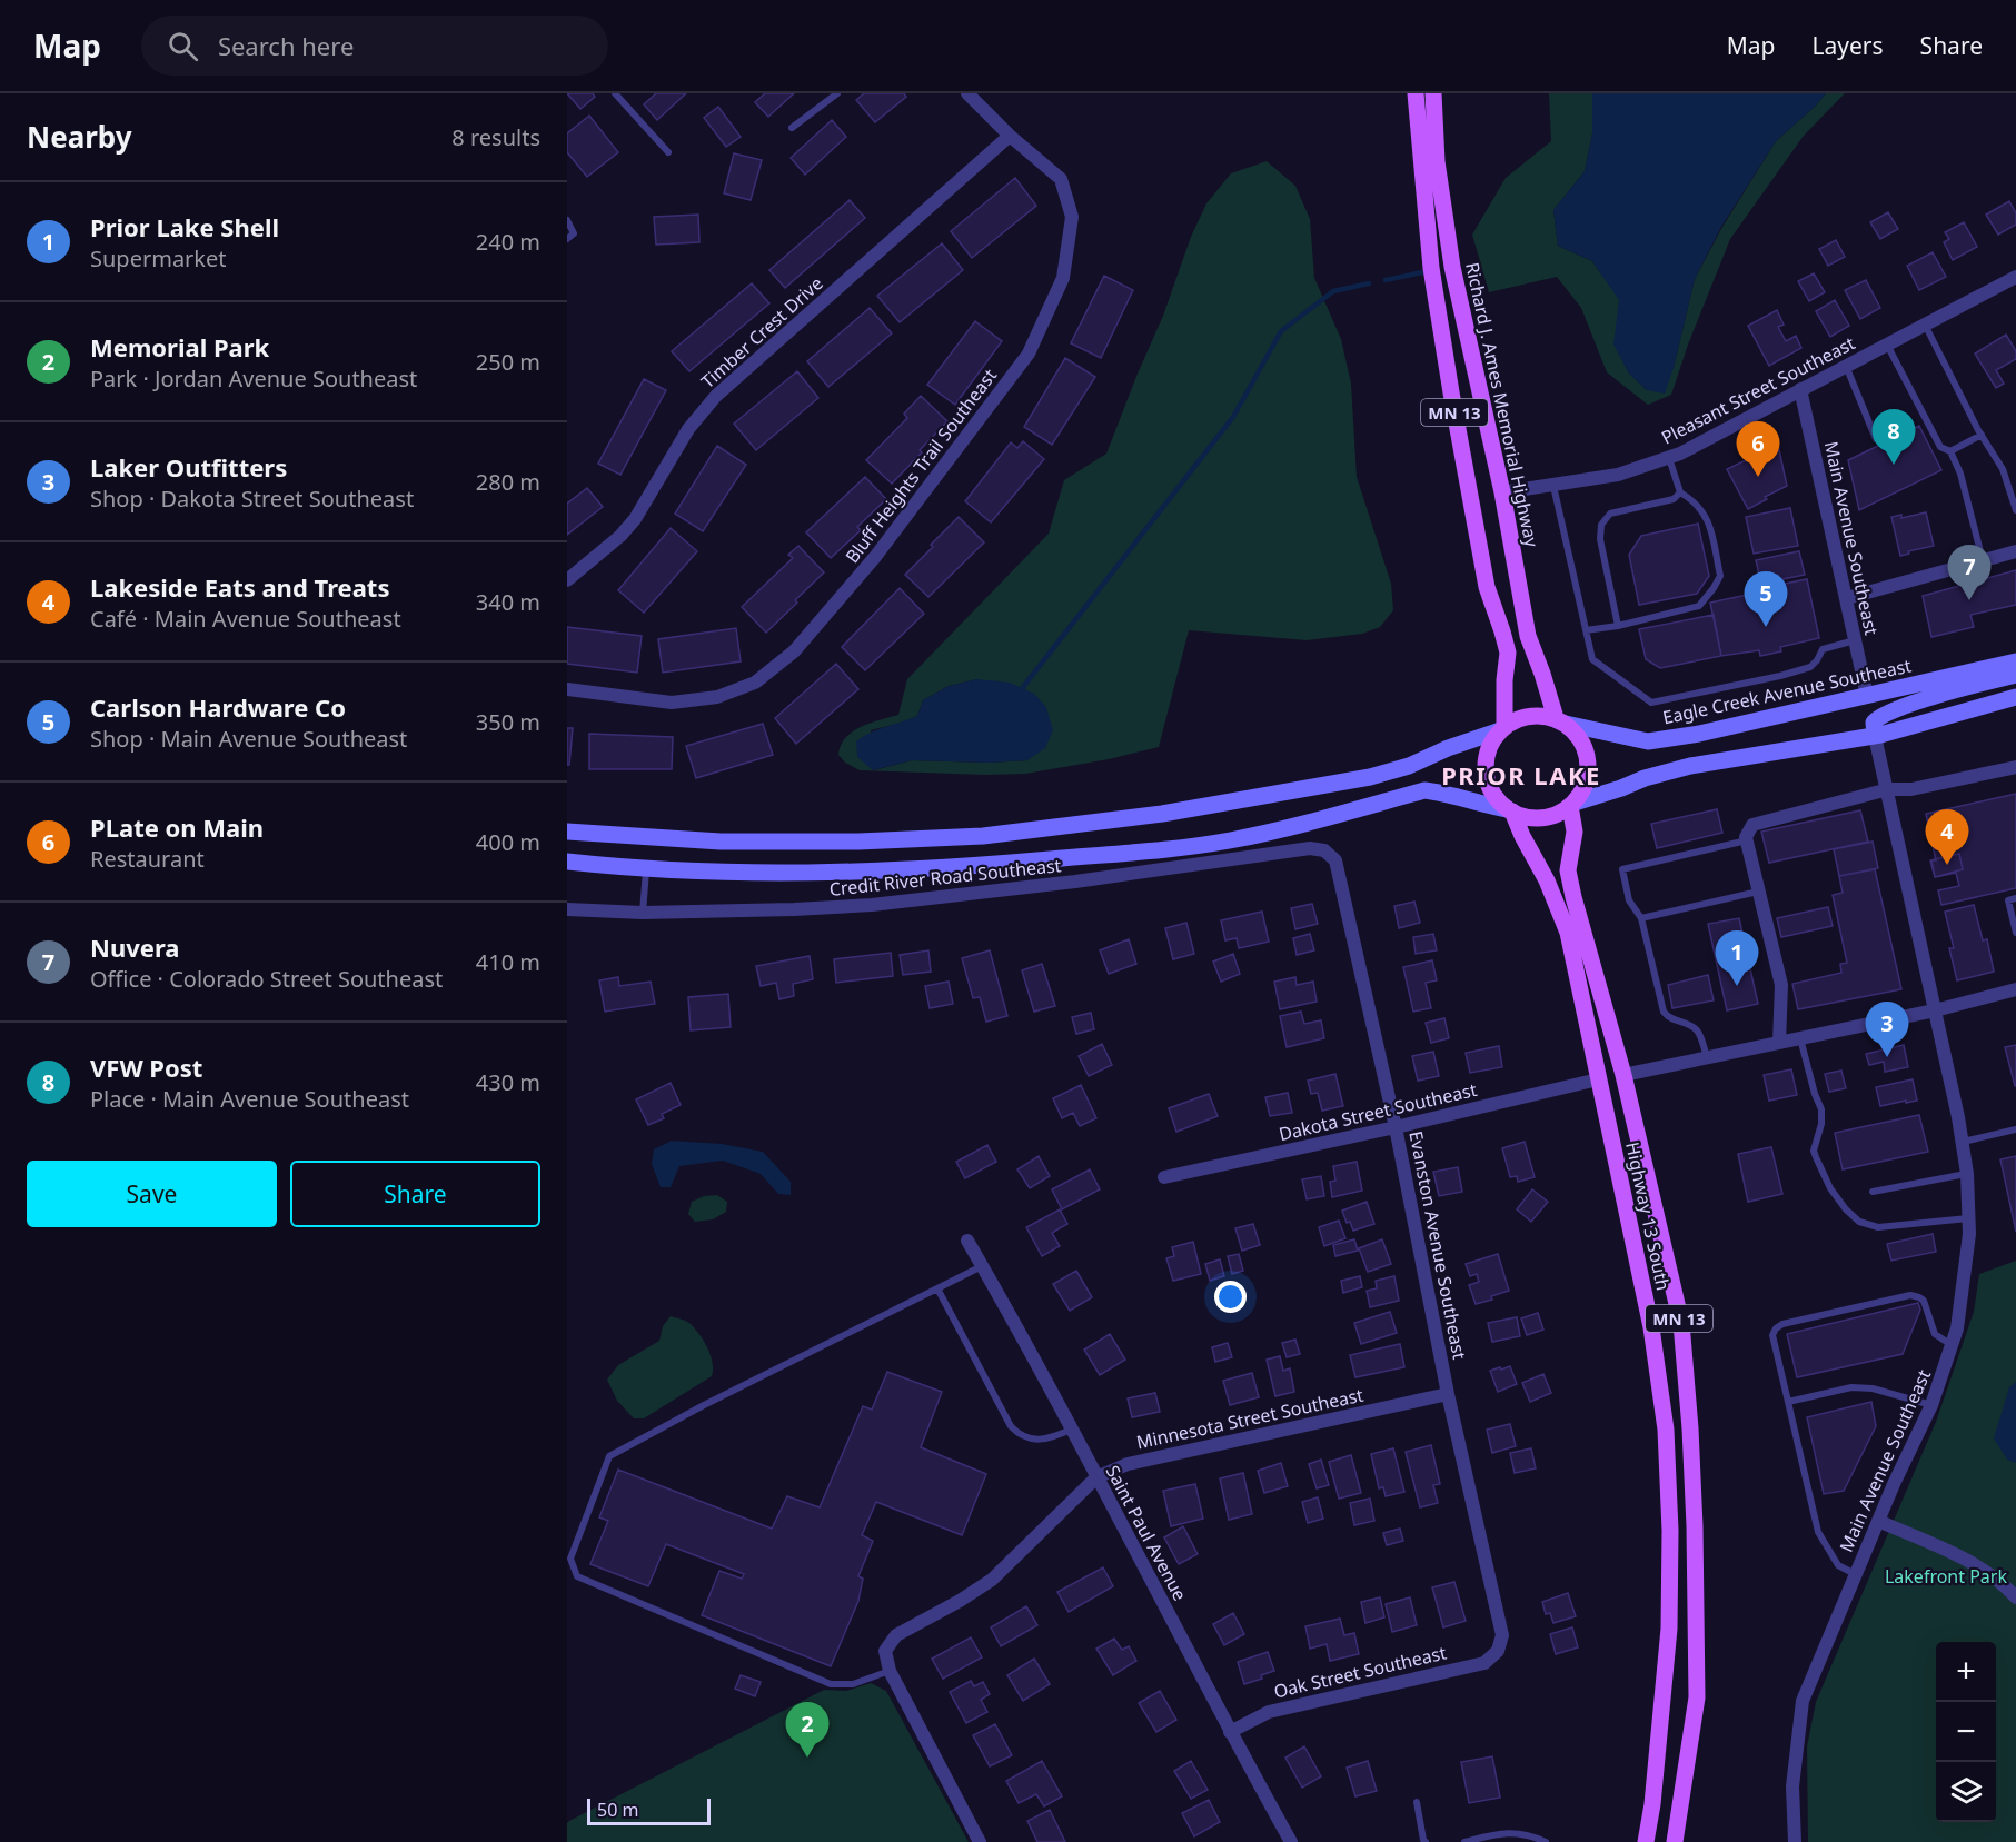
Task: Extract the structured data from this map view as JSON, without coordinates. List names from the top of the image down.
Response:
{
  "streets": {
    "main road": [
      "Richard J. Ames Memorial Highway",
      "MN 13",
      "Eagle Creek Avenue Southeast",
      "Highway 13 South"
    ],
    "street": [
      "Timber Crest Drive",
      "Pleasant Street Southeast",
      "Bluff Heights Trail Southeast",
      "Main Avenue Southeast",
      "Credit River Road Southeast",
      "Dakota Street Southeast",
      "Evanston Avenue Southeast",
      "Minnesota Street Southeast",
      "Saint Paul Avenue",
      "Oak Street Southeast"
    ]
  },
  "crossings": [
    ["Timber Crest Drive", "Bluff Heights Trail Southeast"],
    ["Pleasant Street Southeast", "Richard J. Ames Memorial Highway"],
    ["Pleasant Street Southeast", "Main Avenue Southeast"],
    ["Richard J. Ames Memorial Highway", "MN 13"],
    ["Richard J. Ames Memorial Highway", "Eagle Creek Avenue Southeast"],
    ["Richard J. Ames Memorial Highway", "Highway 13 South"],
    ["MN 13", "Eagle Creek Avenue Southeast"],
    ["MN 13", "Highway 13 South"],
    ["Main Avenue Southeast", "Eagle Creek Avenue Southeast"],
    ["Eagle Creek Avenue Southeast", "Highway 13 South"],
    ["Credit River Road Southeast", "Evanston Avenue Southeast"],
    ["Dakota Street Southeast", "Highway 13 South"],
    ["Dakota Street Southeast", "Evanston Avenue Southeast"],
    ["Evanston Avenue Southeast", "Minnesota Street Southeast"],
    ["Evanston Avenue Southeast", "Oak Street Southeast"],
    ["Minnesota Street Southeast", "Saint Paul Avenue"],
    ["Saint Paul Avenue", "Oak Street Southeast"]
  ],
  "districts": ["PRIOR LAKE"],
  "parks": ["Lakefront Park"],
  "scale_bar": "50 m",
  "page": {
    "header": "Map",
    "search": "Search here",
    "nav": ["Map", "Layers", "Share"],
    "heading": ["Nearby", "8 results"],
    "list": [
      {
        "mark": "1",
        "name": "Prior Lake Shell",
        "note": "Supermarket",
        "value": "240 m"
      },
      {
        "mark": "2",
        "name": "Memorial Park",
        "note": "Park · Jordan Avenue Southeast",
        "value": "250 m"
      },
      {
        "mark": "3",
        "name": "Laker Outfitters",
        "note": "Shop · Dakota Street Southeast",
        "value": "280 m"
      },
      {
        "mark": "4",
        "name": "Lakeside Eats and Treats",
        "note": "Café · Main Avenue Southeast",
        "value": "340 m"
      },
      {
        "mark": "5",
        "name": "Carlson Hardware Co",
        "note": "Shop · Main Avenue Southeast",
        "value": "350 m"
      },
      {
        "mark": "6",
        "name": "PLate on Main",
        "note": "Restaurant",
        "value": "400 m"
      },
      {
        "mark": "7",
        "name": "Nuvera",
        "note": "Office · Colorado Street Southeast",
        "value": "410 m"
      },
      {
        "mark": "8",
        "name": "VFW Post",
        "note": "Place · Main Avenue Southeast",
        "value": "430 m"
      }
    ],
    "pins": [
      "8",
      "6",
      "7",
      "5",
      "4",
      "1",
      "3",
      "2"
    ],
    "buttons": ["Save", "Share"],
    "map_buttons": ["+", "−"],
    "scale": "50 m"
  }
}
